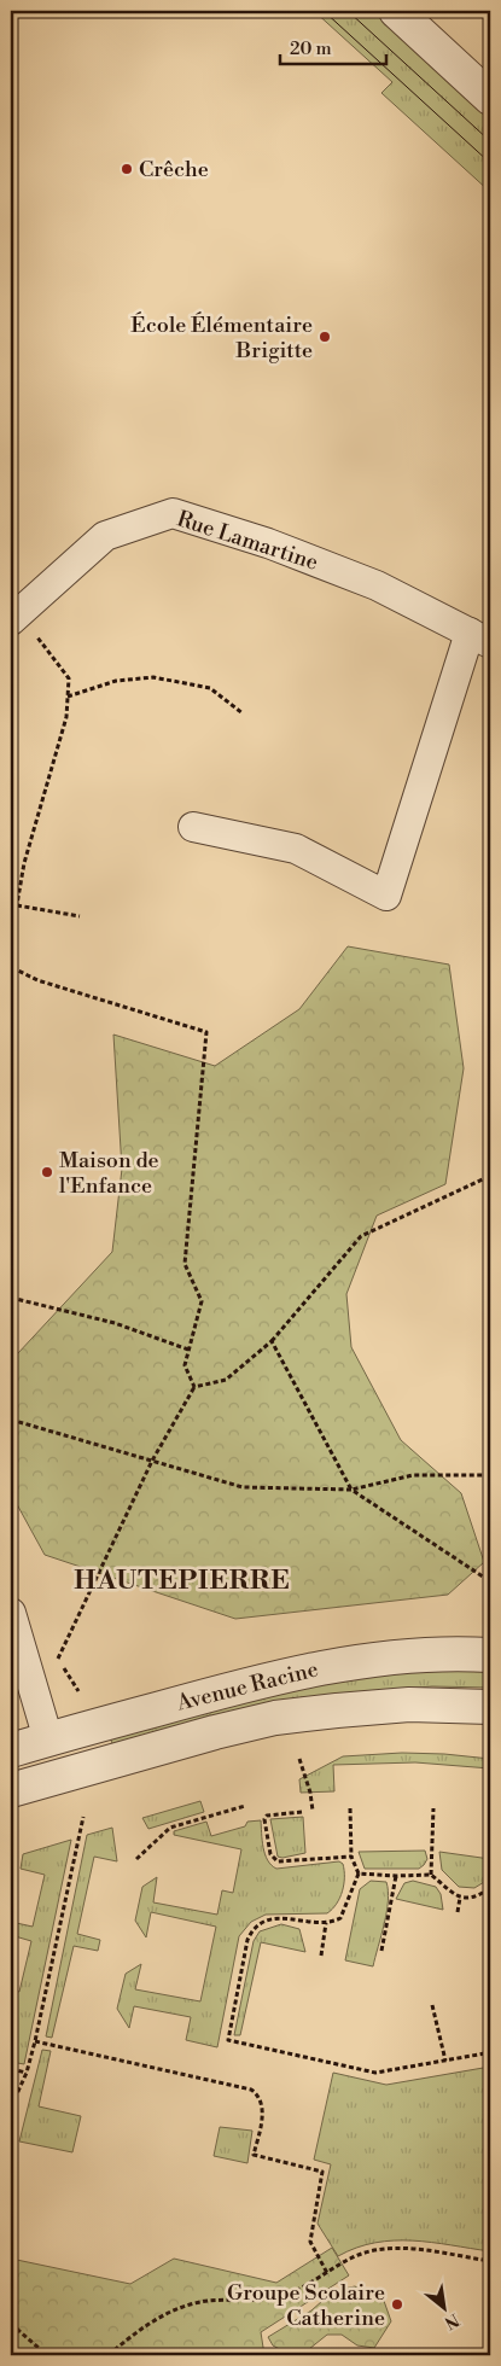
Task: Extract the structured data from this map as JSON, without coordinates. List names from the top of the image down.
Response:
{
  "streets": {
    "street": ["Rue Lamartine", "Avenue Racine"]
  },
  "districts": ["HAUTEPIERRE"],
  "places": [
    "Crêche",
    "École Élémentaire Brigitte",
    "Maison de l'Enfance",
    "Groupe Scolaire Catherine"
  ],
  "scale_bar": "20 m",
  "north": "bottom right"
}
